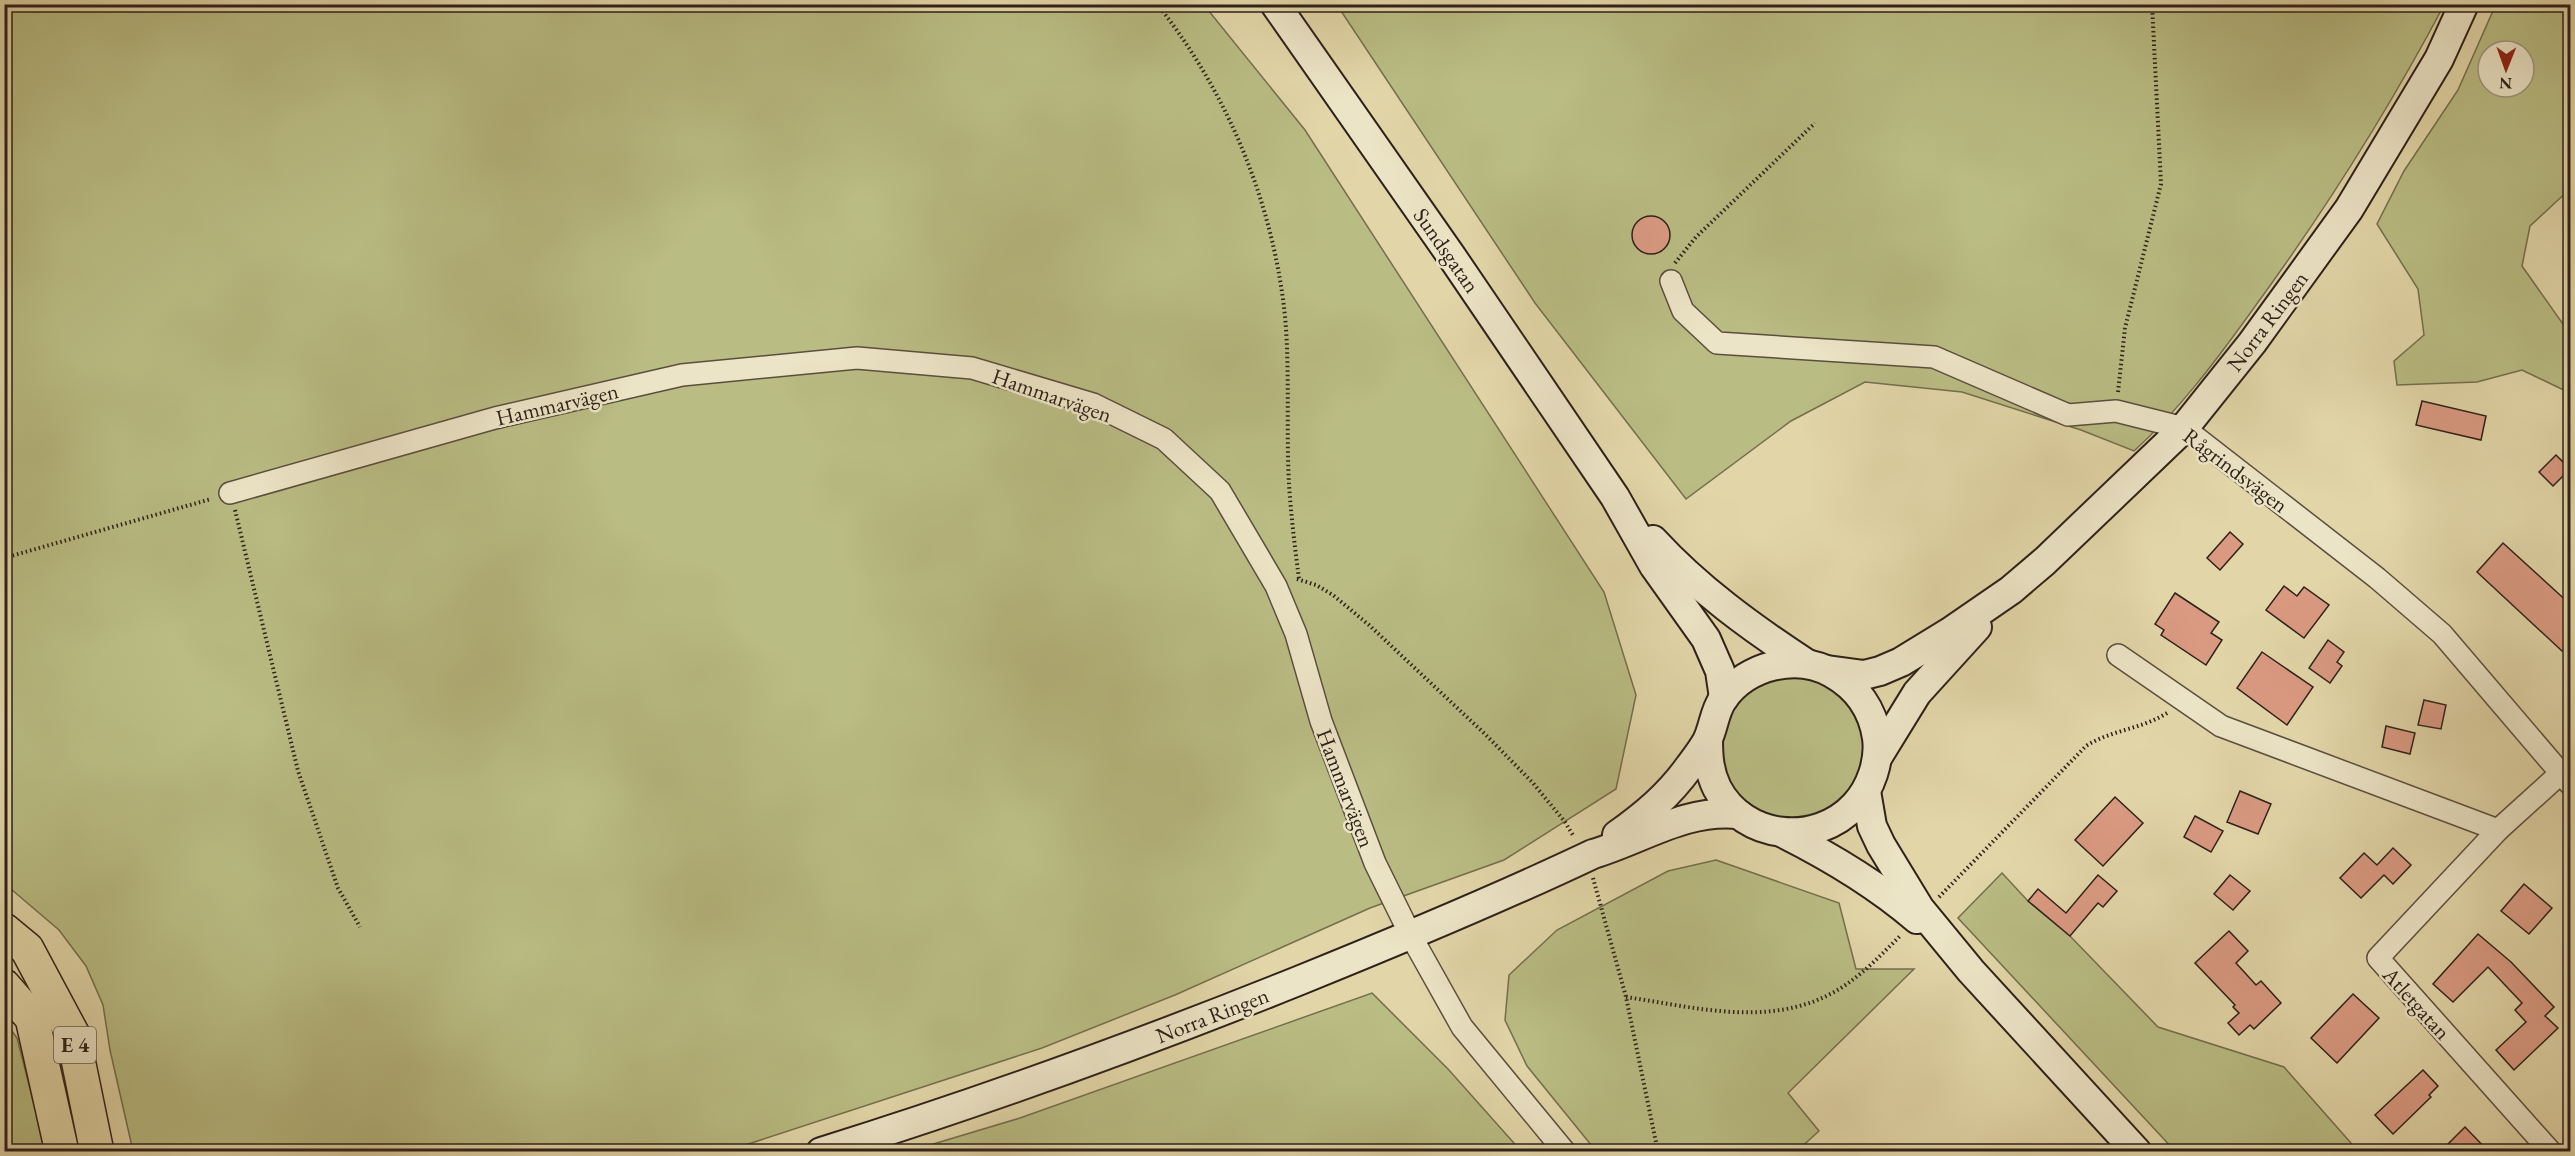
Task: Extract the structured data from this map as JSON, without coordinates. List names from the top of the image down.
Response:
{
  "streets": {
    "highway": ["E 4"],
    "main road": ["Sundsgatan", "Norra Ringen"],
    "street": ["Hammarvägen", "Rågrindsvägen", "Atletgatan"]
  },
  "crossings": [
    ["Sundsgatan", "Norra Ringen"],
    ["Norra Ringen", "Hammarvägen"],
    ["Norra Ringen", "Rågrindsvägen"],
    ["Rågrindsvägen", "Atletgatan"]
  ],
  "north": "bottom"
}
